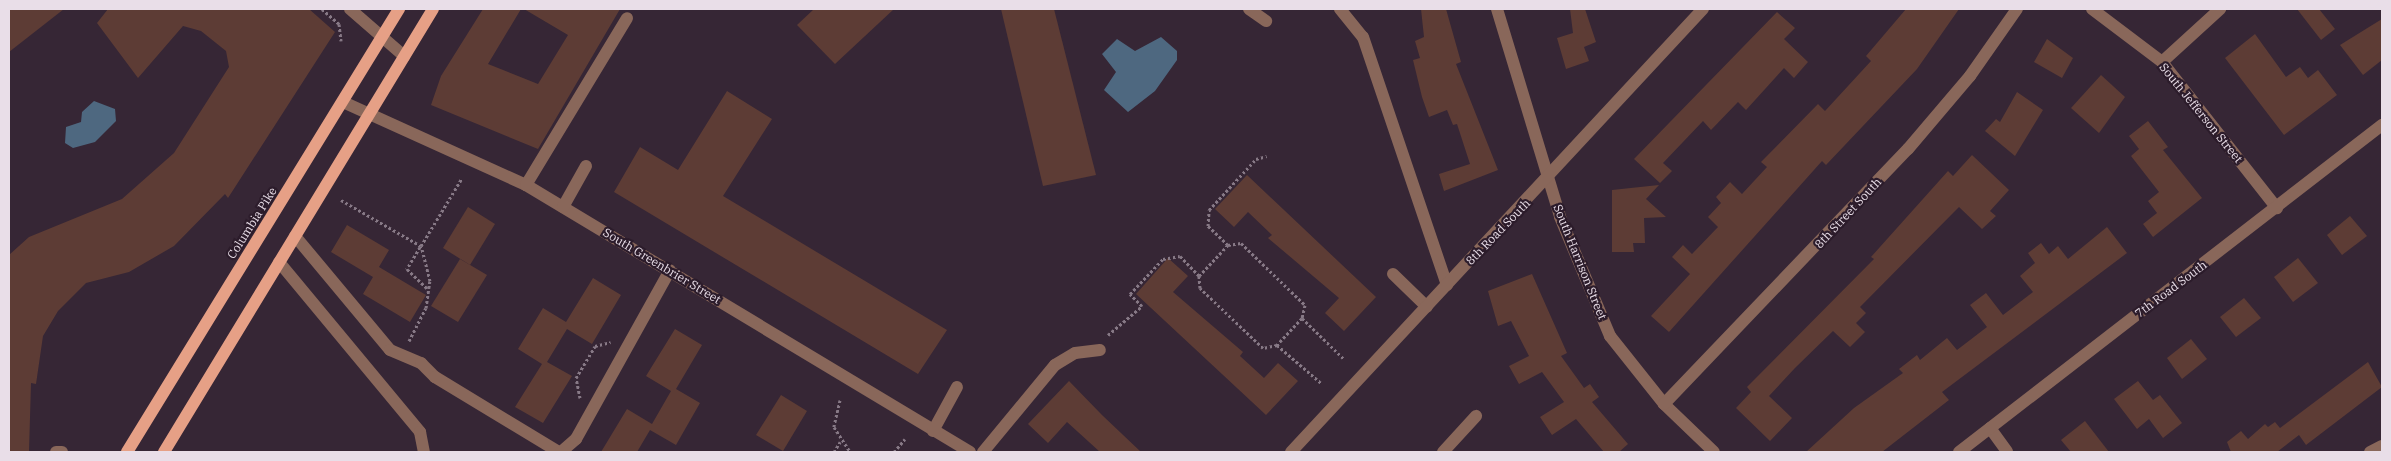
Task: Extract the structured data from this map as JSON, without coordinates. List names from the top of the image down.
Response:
{
  "streets": {
    "main road": ["Columbia Pike"],
    "street": [
      "South Jefferson Street",
      "8th Street South",
      "8th Road South",
      "South Harrison Street",
      "South Greenbrier Street",
      "7th Road South"
    ]
  },
  "crossings": [
    ["South Jefferson Street", "7th Road South"],
    ["8th Street South", "South Harrison Street"],
    ["Columbia Pike", "South Greenbrier Street"],
    ["8th Road South", "South Harrison Street"]
  ]
}
